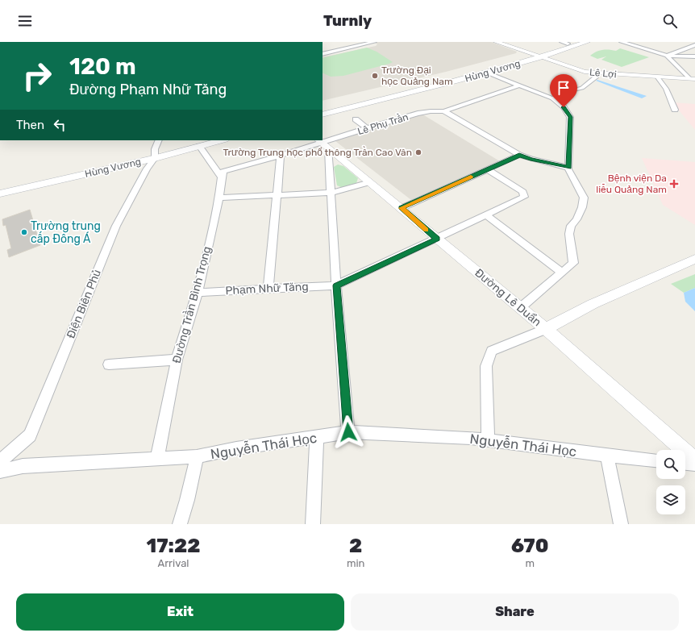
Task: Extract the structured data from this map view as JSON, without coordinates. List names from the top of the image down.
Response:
{
  "streets": {
    "main road": ["Hùng Vương"],
    "street": [
      "Lê Lợi",
      "Lê Phụ Trần",
      "Phạm Nhữ Tăng",
      "Đường Lê Duẩn",
      "Điện Biên Phủ",
      "Đường Trần Bình Trọng",
      "Nguyễn Thái Học"
    ]
  },
  "crossings": [
    ["Hùng Vương", "Lê Lợi"],
    ["Hùng Vương", "Điện Biên Phủ"],
    ["Lê Phụ Trần", "Đường Lê Duẩn"],
    ["Phạm Nhữ Tăng", "Đường Trần Bình Trọng"],
    ["Đường Trần Bình Trọng", "Nguyễn Thái Học"]
  ],
  "places": {
    "other": ["Trường Đại học Quảng Nam", "Trường Trung học phổ thông Trần Cao Vân", "Trường trung cấp Đông Á"],
    "health": ["Bệnh viện Da liễu Quảng Nam"]
  },
  "page": {
    "header": "Turnly",
    "turn": ["120 m", "Đường Phạm Nhữ Tăng"],
    "then": "Then",
    "eta": [
      "17:22",
      "Arrival",
      "2",
      "min",
      "670",
      "m"
    ],
    "buttons": ["Exit", "Share"]
  }
}
